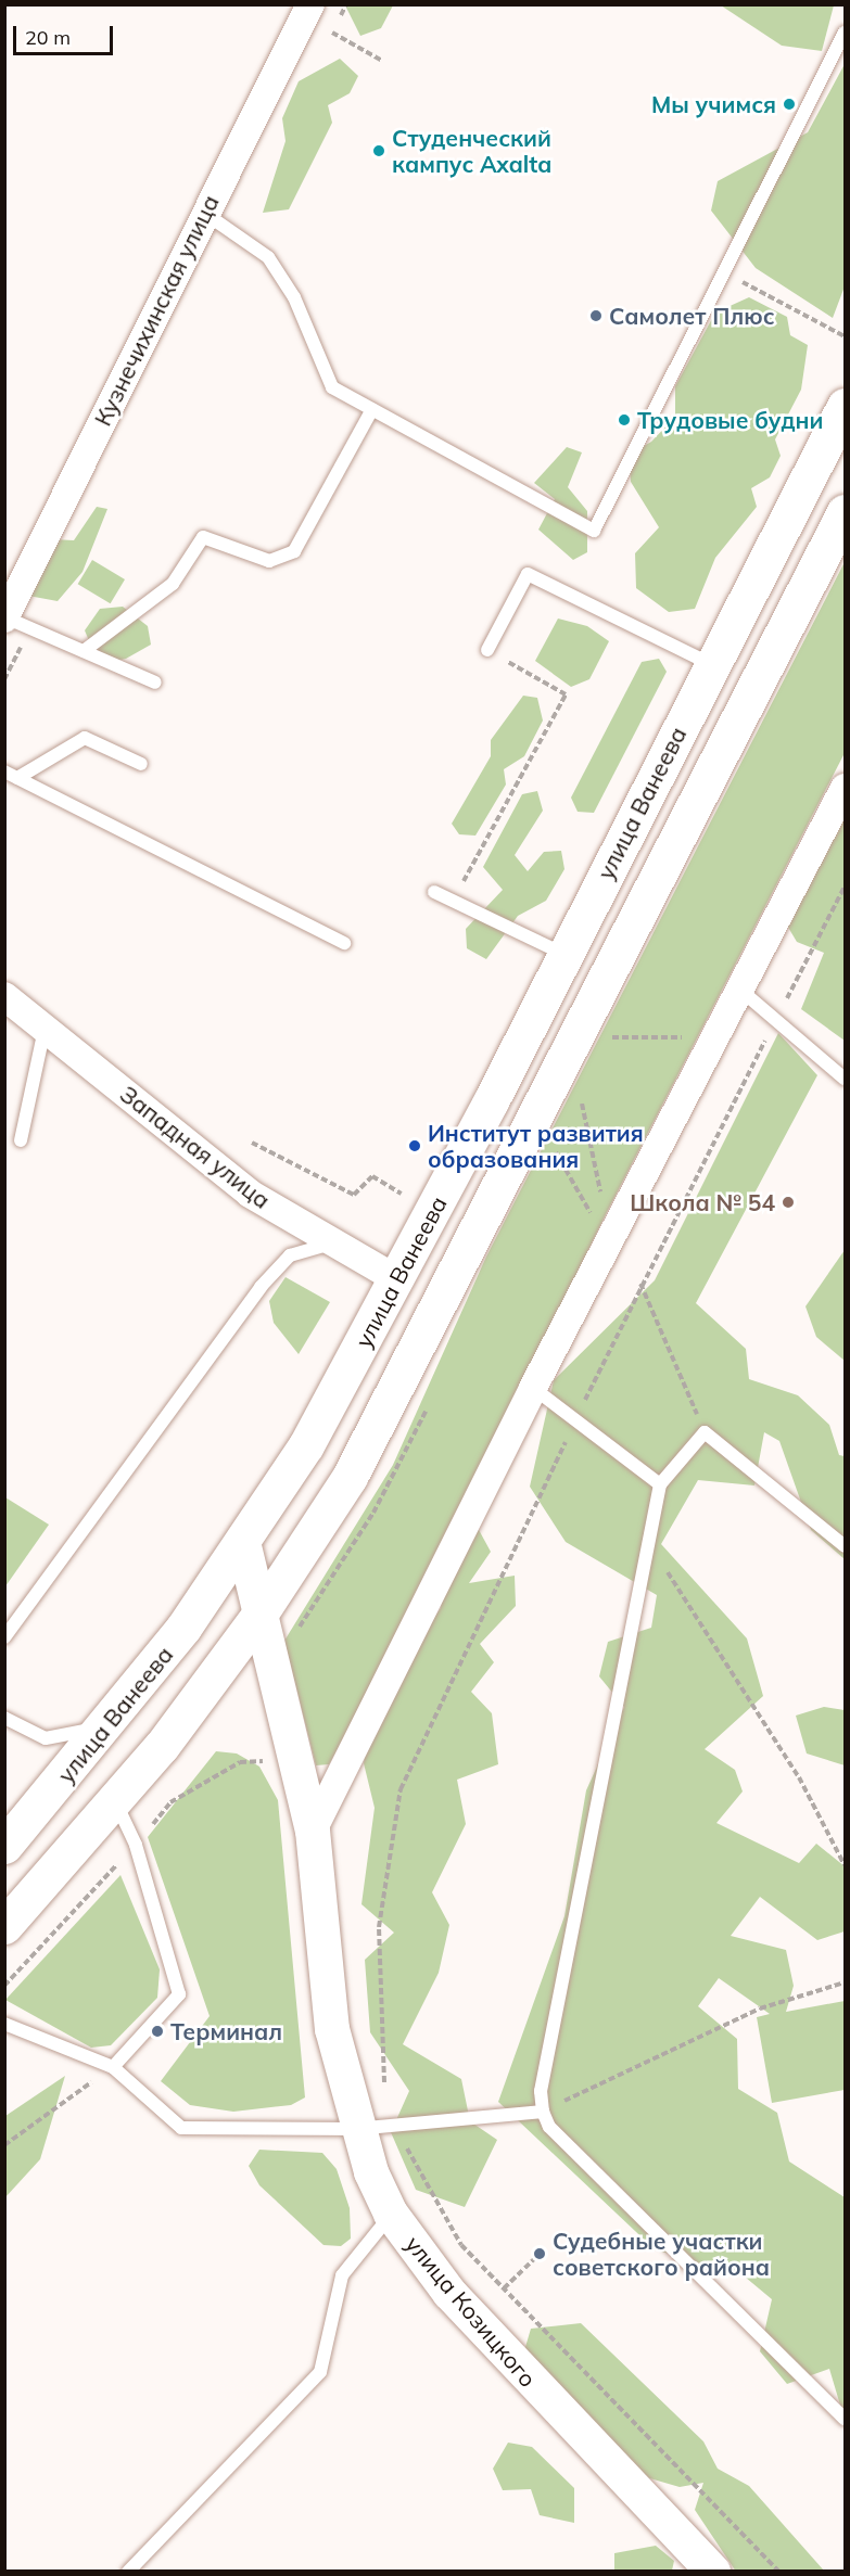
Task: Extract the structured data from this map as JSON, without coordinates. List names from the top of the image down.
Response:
{
  "streets": {
    "main road": ["улица Ванеева"],
    "street": ["Кузнечихинская улица", "Западная улица", "улица Козицкого"]
  },
  "crossings": [
    ["улица Ванеева", "Западная улица"],
    ["улица Ванеева", "улица Козицкого"]
  ],
  "places": [
    "Мы учимся",
    "Студенческий кампус Axalta",
    "Самолет Плюс",
    "Трудовые будни",
    "Институт развития образования",
    "Школа № 54",
    "Терминал",
    "Судебные участки советского района"
  ],
  "scale_bar": "20 m"
}
